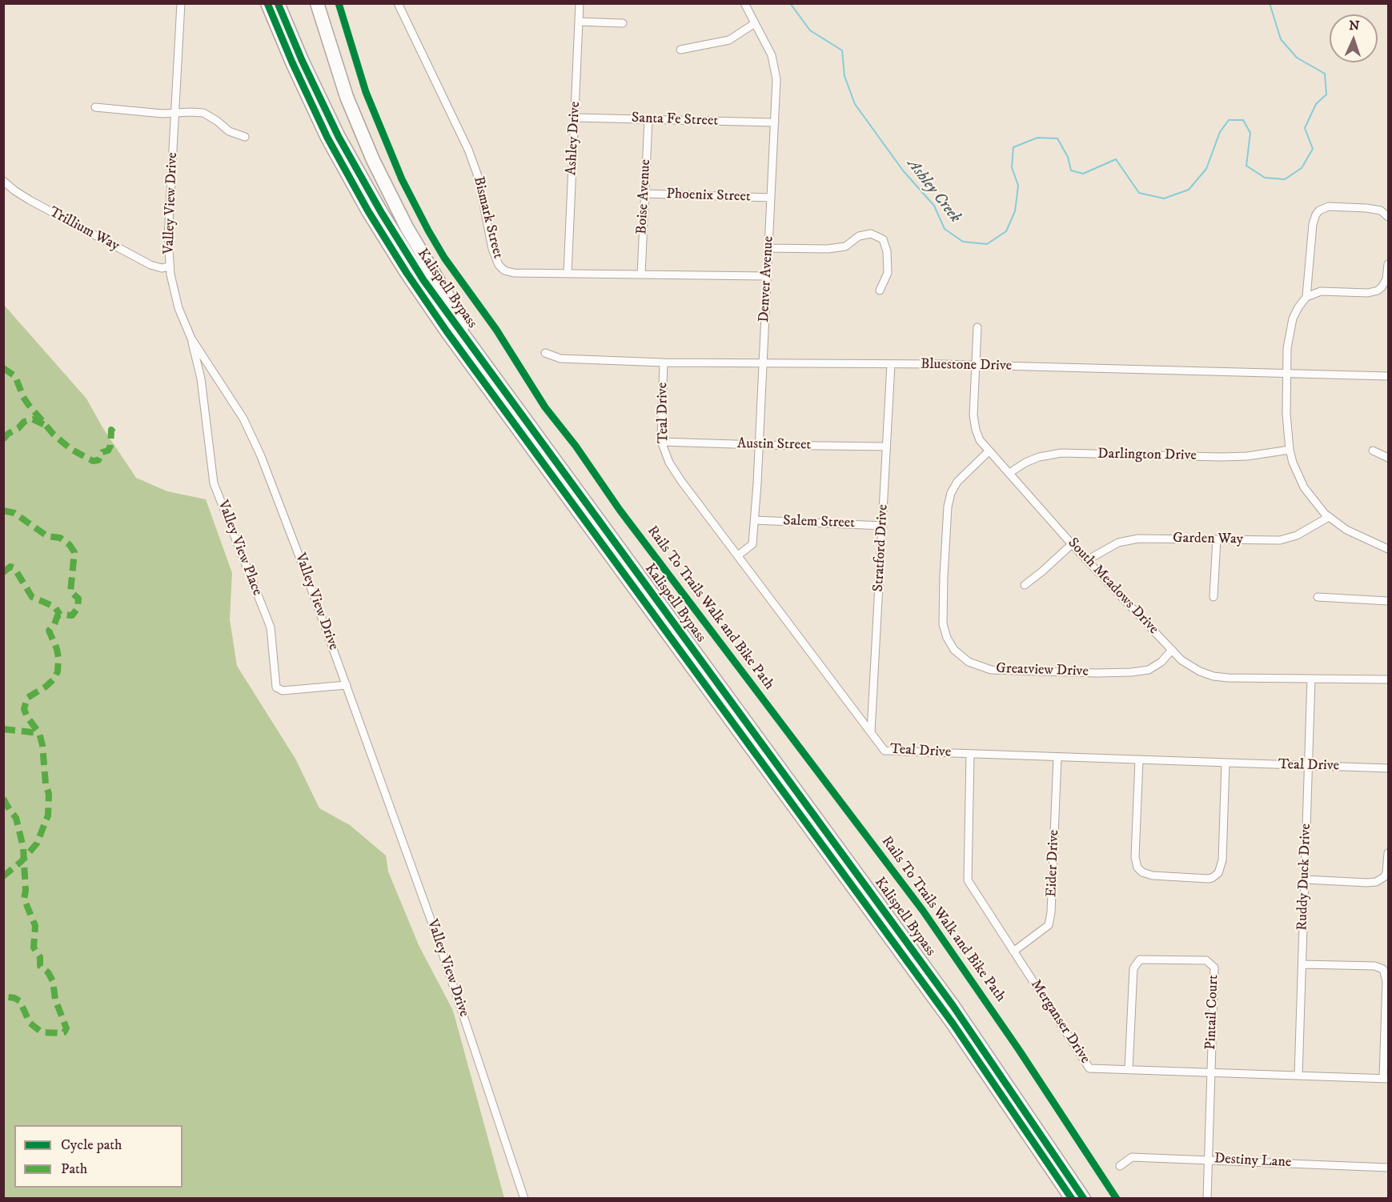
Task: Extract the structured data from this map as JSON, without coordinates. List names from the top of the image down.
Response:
{
  "streets": {
    "highway": ["Kalispell Bypass"],
    "street": [
      "Santa Fe Street",
      "Ashley Drive",
      "Phoenix Street",
      "Boise Avenue",
      "Valley View Drive",
      "Bismark Street",
      "Trillium Way",
      "Denver Avenue",
      "Bluestone Drive",
      "Teal Drive",
      "Austin Street",
      "Darlington Drive",
      "Salem Street",
      "Garden Way",
      "Valley View Place",
      "Stratford Drive",
      "South Meadows Drive",
      "Greatview Drive",
      "Eider Drive",
      "Ruddy Duck Drive",
      "Pintail Court",
      "Merganser Drive",
      "Destiny Lane"
    ],
    "cycle path": ["Rails To Trails Walk and Bike Path"]
  },
  "crossings": [
    ["Santa Fe Street", "Ashley Drive"],
    ["Santa Fe Street", "Boise Avenue"],
    ["Santa Fe Street", "Denver Avenue"],
    ["Ashley Drive", "Bismark Street"],
    ["Phoenix Street", "Boise Avenue"],
    ["Phoenix Street", "Denver Avenue"],
    ["Boise Avenue", "Bismark Street"],
    ["Valley View Drive", "Trillium Way"],
    ["Valley View Drive", "Valley View Place"],
    ["Bismark Street", "Denver Avenue"],
    ["Denver Avenue", "Bluestone Drive"],
    ["Denver Avenue", "Teal Drive"],
    ["Denver Avenue", "Austin Street"],
    ["Denver Avenue", "Salem Street"],
    ["Bluestone Drive", "Teal Drive"],
    ["Bluestone Drive", "Stratford Drive"],
    ["Bluestone Drive", "South Meadows Drive"],
    ["Teal Drive", "Austin Street"],
    ["Teal Drive", "Stratford Drive"],
    ["Teal Drive", "Eider Drive"],
    ["Teal Drive", "Ruddy Duck Drive"],
    ["Teal Drive", "Merganser Drive"],
    ["Austin Street", "Stratford Drive"],
    ["Darlington Drive", "South Meadows Drive"],
    ["Salem Street", "Stratford Drive"],
    ["Garden Way", "South Meadows Drive"],
    ["South Meadows Drive", "Greatview Drive"],
    ["South Meadows Drive", "Ruddy Duck Drive"],
    ["Eider Drive", "Merganser Drive"],
    ["Ruddy Duck Drive", "Merganser Drive"],
    ["Pintail Court", "Merganser Drive"]
  ],
  "water": ["Ashley Creek"],
  "legend": ["Cycle path", "Path"],
  "north": "top"
}
